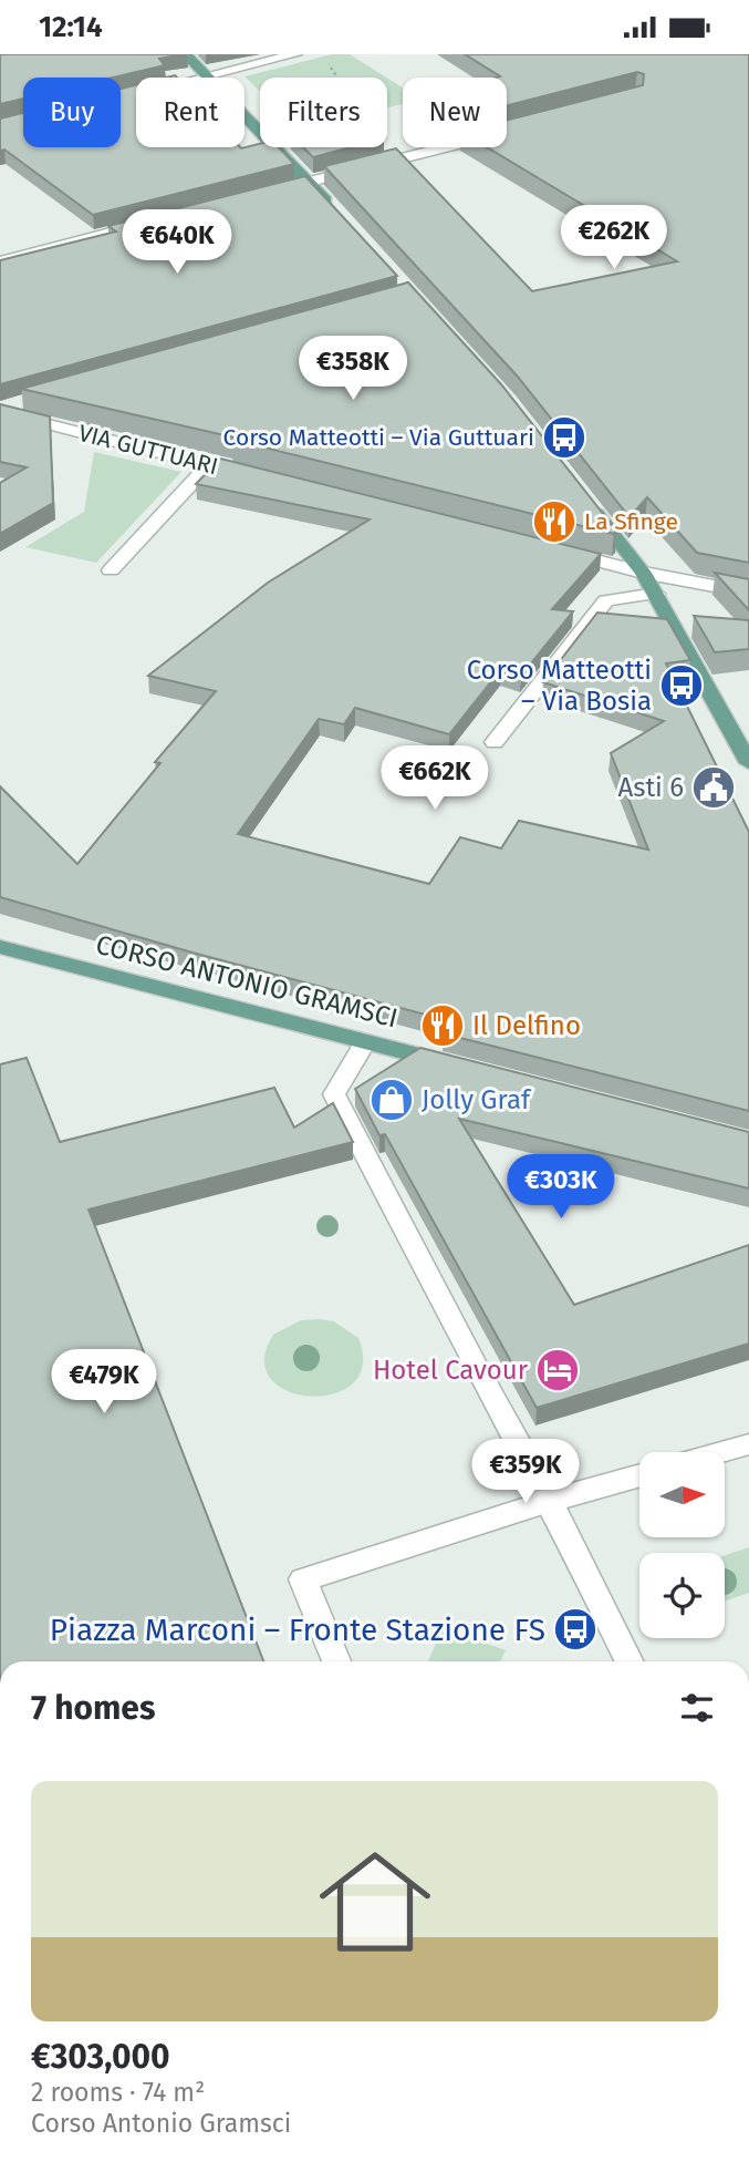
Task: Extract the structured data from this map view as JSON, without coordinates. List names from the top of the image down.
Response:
{
  "streets": {
    "main road": ["CORSO ANTONIO GRAMSCI"],
    "street": ["VIA GUTTUARI"]
  },
  "places": {
    "bus stop": ["Corso Matteotti – Via Guttuari", "Corso Matteotti – Via Bosia", "Piazza Marconi – Fronte Stazione FS"],
    "restaurant": ["La Sfinge", "Il Delfino"],
    "public building": ["Asti 6"],
    "shop": ["Jolly Graf"],
    "hotel": ["Hotel Cavour"]
  },
  "north": "right",
  "page": {
    "status": "12:14",
    "chip": [
      "Buy",
      "Rent",
      "Filters",
      "New"
    ],
    "price": [
      "€262K",
      "€640K",
      "€358K",
      "€662K",
      "€303K",
      "€479K",
      "€359K"
    ],
    "heading": "7 homes",
    "list": [
      {
        "name": "€303,000",
        "note": "2 rooms · 74 m² · Corso Antonio Gramsci"
      }
    ]
  }
}
